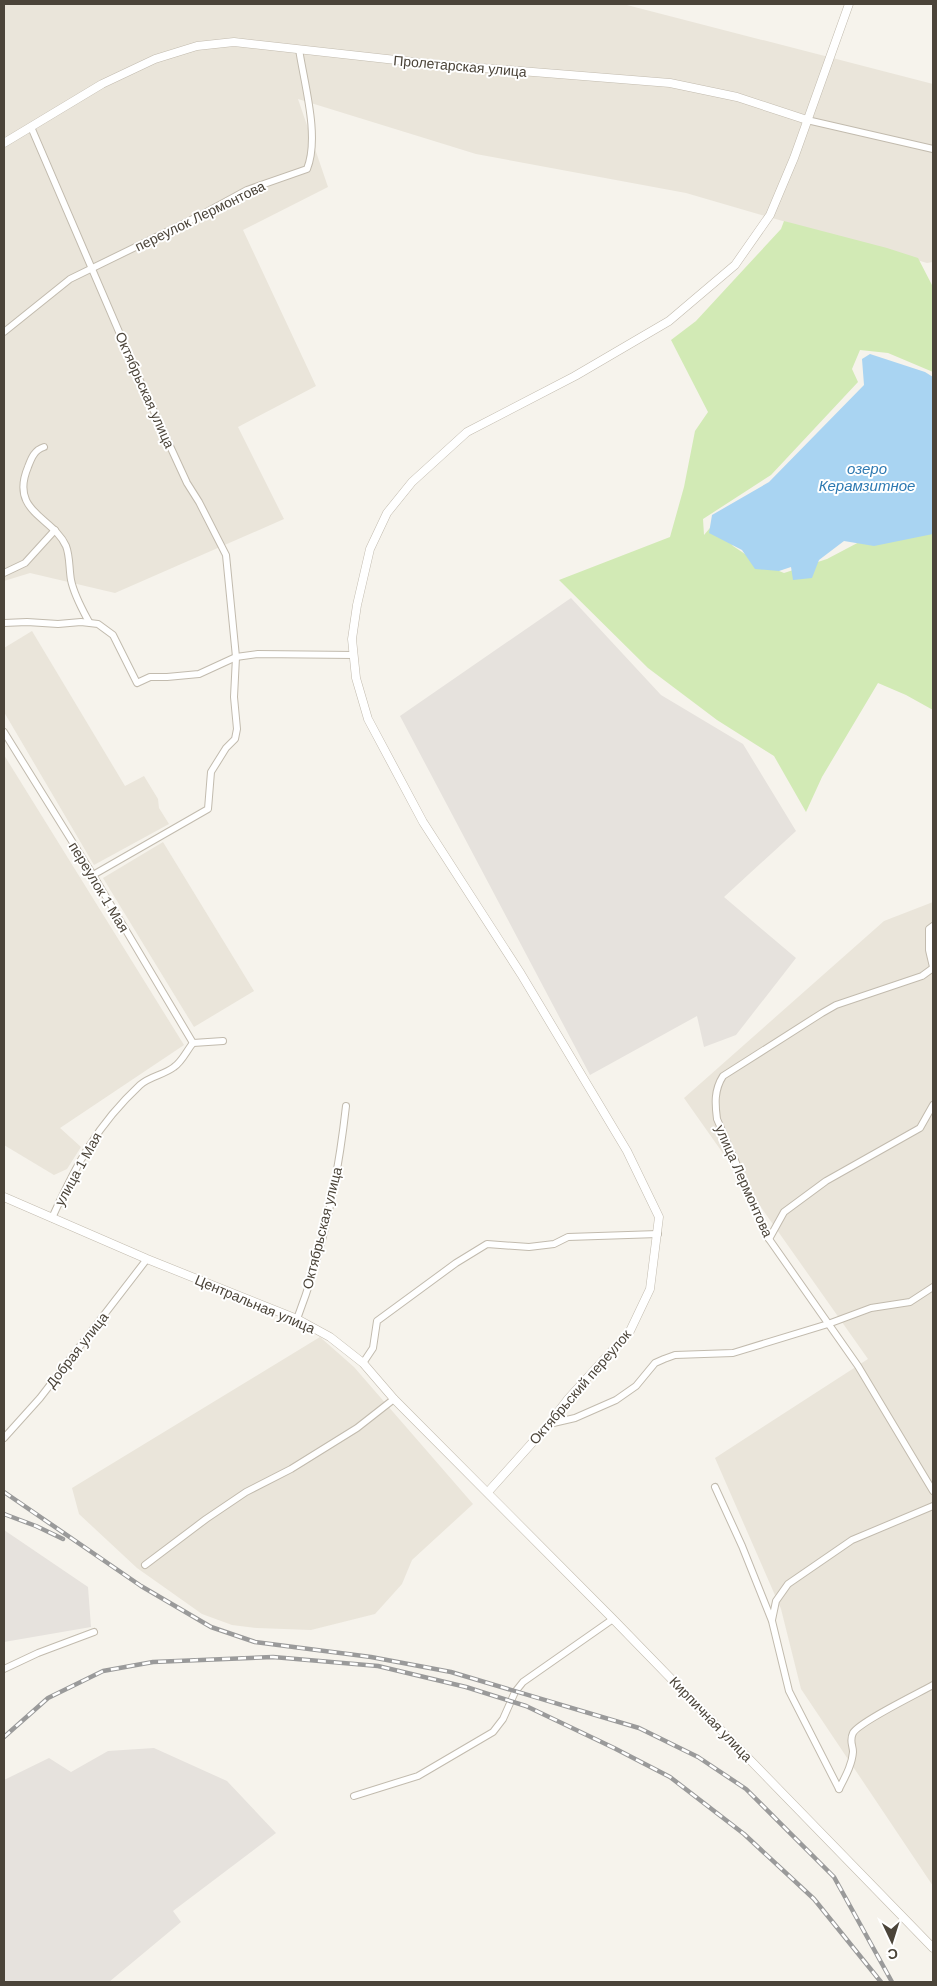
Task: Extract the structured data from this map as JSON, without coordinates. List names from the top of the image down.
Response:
{
  "streets": {
    "street": [
      "Пролетарская улица",
      "переулок Лермонтова",
      "Октябрьская улица",
      "переулок 1 Мая",
      "улица 1 Мая",
      "улица Лермонтова",
      "Центральная улица",
      "Добрая улица",
      "Октябрьский переулок",
      "Кирпичная улица"
    ]
  },
  "crossings": [
    ["Пролетарская улица", "переулок Лермонтова"],
    ["Пролетарская улица", "Октябрьская улица"],
    ["Пролетарская улица", "Октябрьский переулок"],
    ["переулок Лермонтова", "Октябрьская улица"],
    ["Октябрьская улица", "переулок 1 Мая"],
    ["Октябрьская улица", "Центральная улица"],
    ["переулок 1 Мая", "улица 1 Мая"],
    ["улица 1 Мая", "Центральная улица"],
    ["Центральная улица", "Добрая улица"],
    ["Центральная улица", "Октябрьский переулок"],
    ["Центральная улица", "Кирпичная улица"],
    ["Октябрьский переулок", "Кирпичная улица"]
  ],
  "water": ["озеро Керамзитное"],
  "north": "bottom"
}
